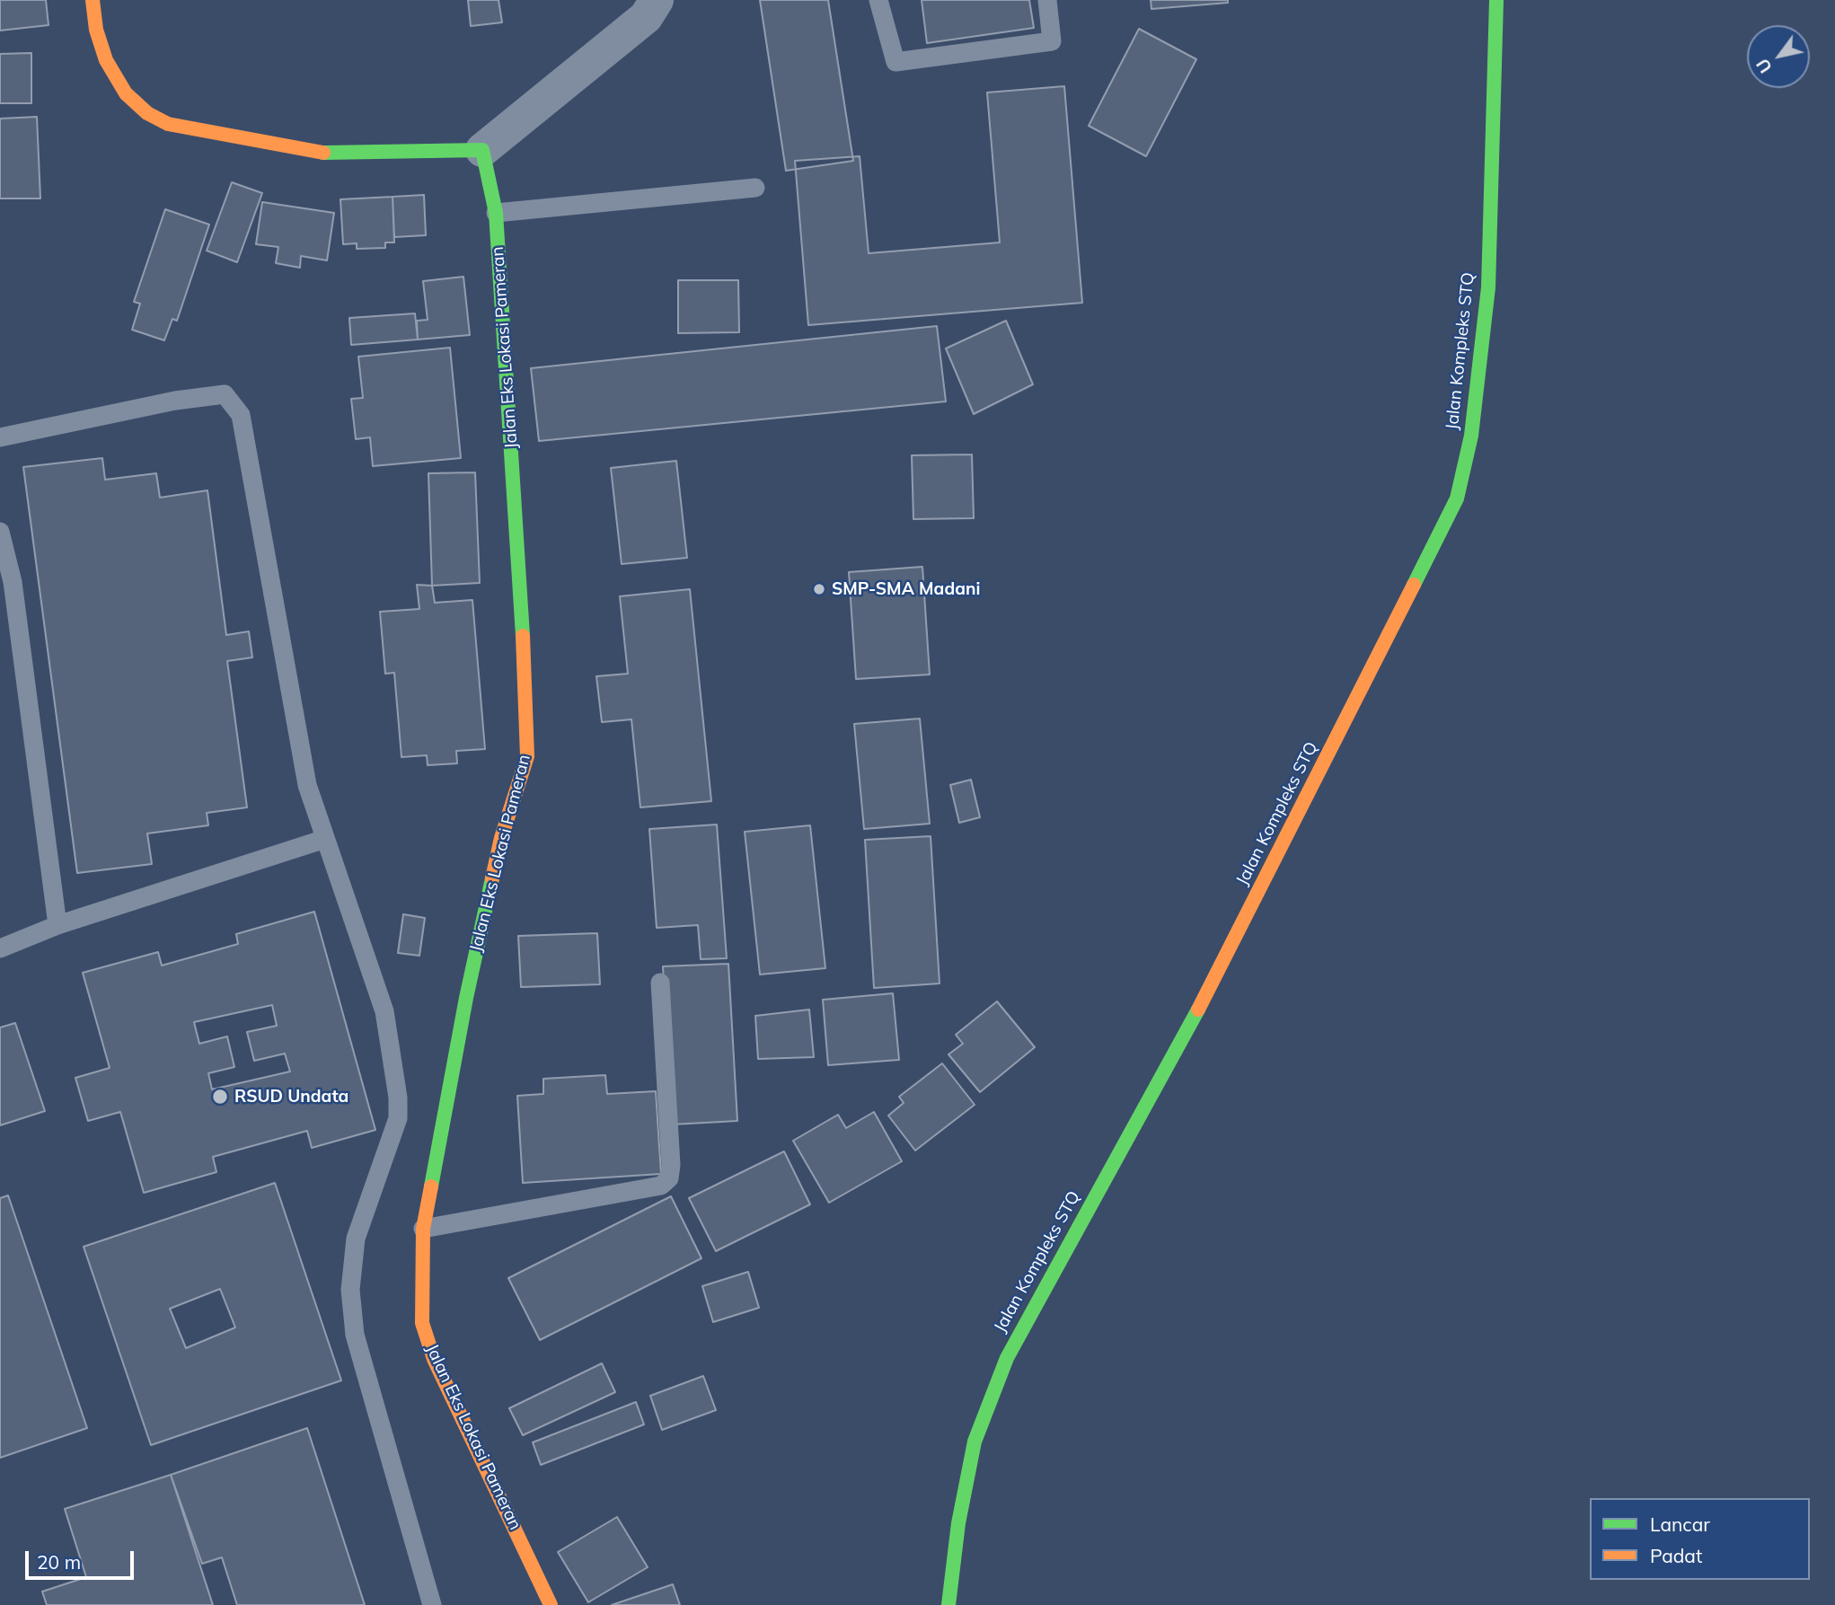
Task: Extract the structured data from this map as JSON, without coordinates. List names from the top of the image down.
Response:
{
  "streets": {
    "street": ["Jalan Eks Lokasi Pameran", "Jalan Kompleks STQ"]
  },
  "places": ["SMP-SMA Madani", "RSUD Undata"],
  "legend": ["Lancar", "Padat"],
  "scale_bar": "20 m",
  "north": "bottom left"
}
